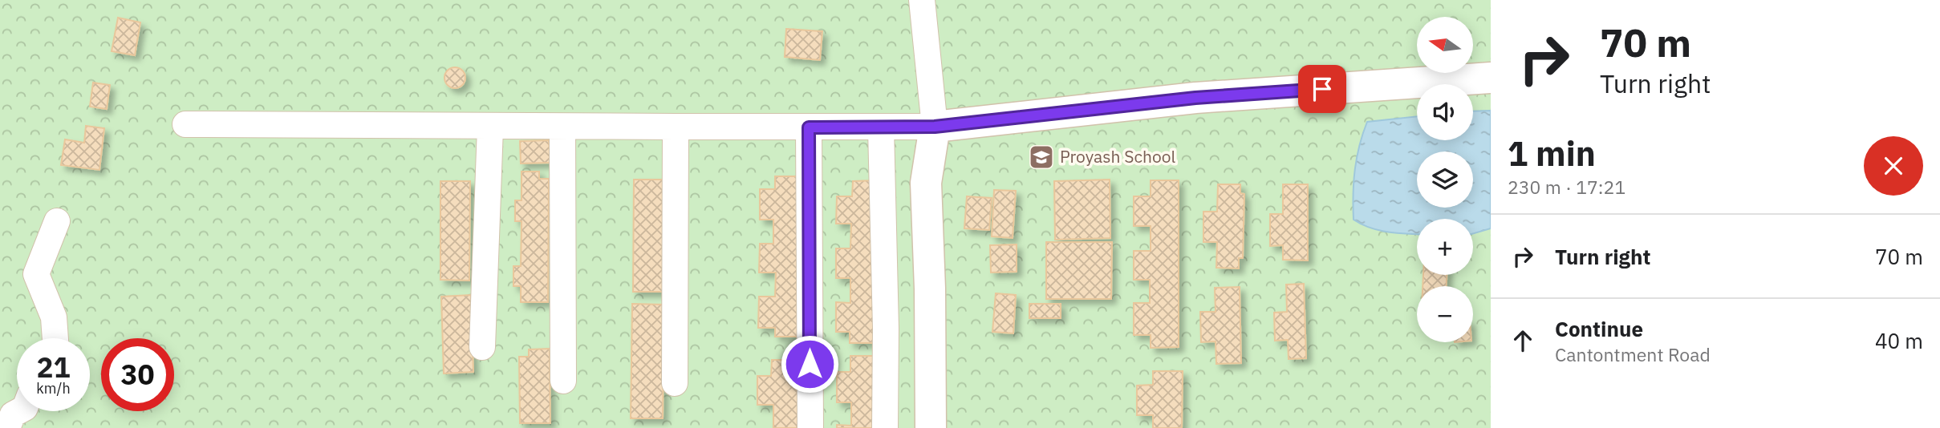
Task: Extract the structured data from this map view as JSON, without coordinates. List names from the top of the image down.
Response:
{
  "places": {
    "school or university": ["Proyash School"]
  },
  "north": "left",
  "page": {
    "turn": ["70 m", "Turn right"],
    "map_buttons": ["+", "−"],
    "heading": ["1 min", "230 m · 17:21"],
    "list": [
      {
        "name": "Turn right",
        "value": "70 m"
      },
      {
        "name": "Continue",
        "note": "Cantontment Road",
        "value": "40 m"
      }
    ],
    "speed": "21 km/h",
    "limit": "30"
  }
}
